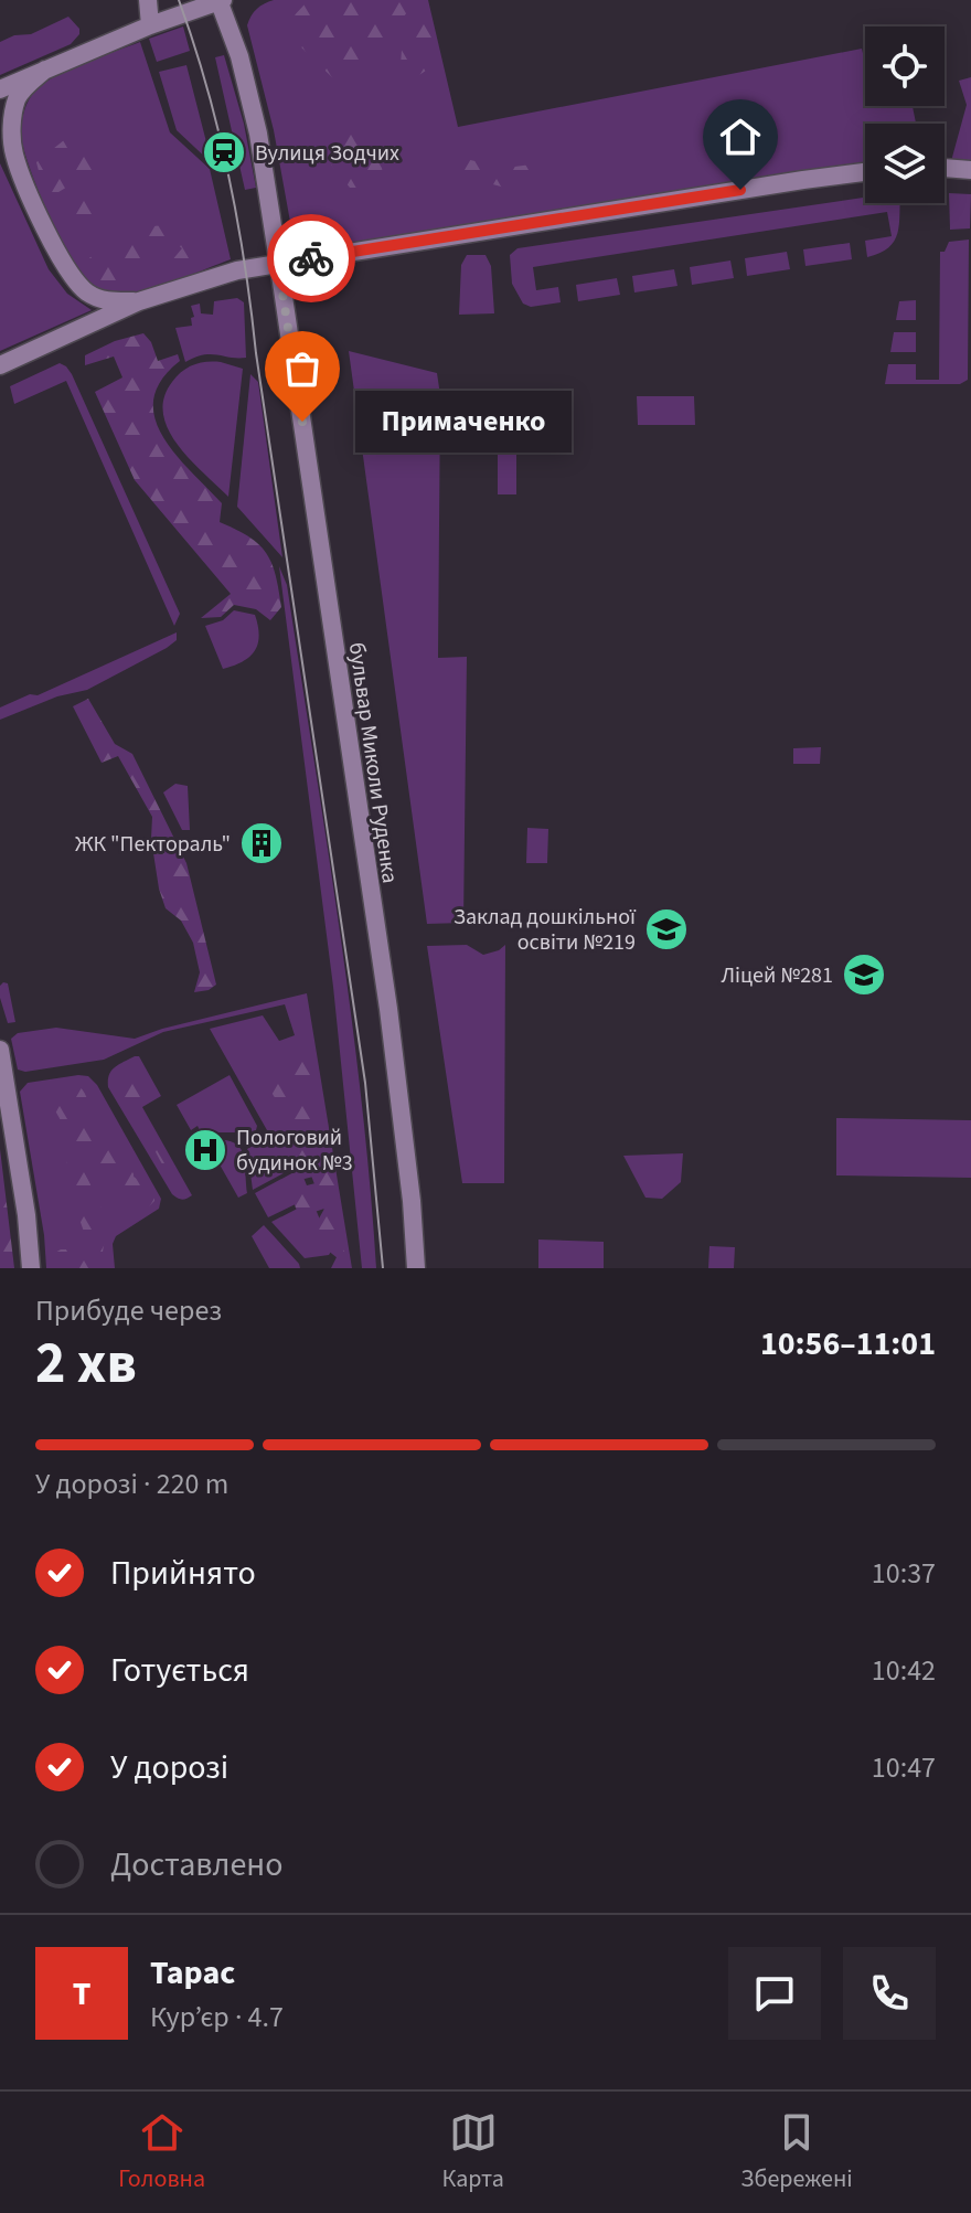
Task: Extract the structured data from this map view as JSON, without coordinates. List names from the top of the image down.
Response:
{
  "streets": {
    "street": ["бульвар Миколи Руденка"]
  },
  "places": {
    "station": ["Вулиця Зодчих"],
    "other": ["Примаченко"],
    "building": ["ЖК \"Пектораль\""],
    "school or university": ["Заклад дошкільної освіти №219", "Ліцей №281"],
    "hospital": ["Пологовий будинок №3"]
  },
  "page": {
    "bubble": "Примаченко",
    "heading": ["2 хв", "Прибуде через", "10:56–11:01"],
    "panel": ["Тарас", "Кур’єр · 4.7"],
    "bar": "У дорозі · 220 m",
    "list": [
      ["Прийнято", "10:37"],
      ["Готується", "10:42"],
      ["У дорозі", "10:47"],
      "Доставлено"
    ],
    "round": "Т",
    "tabs": ["Головна", "Карта", "Збережені"]
  }
}
